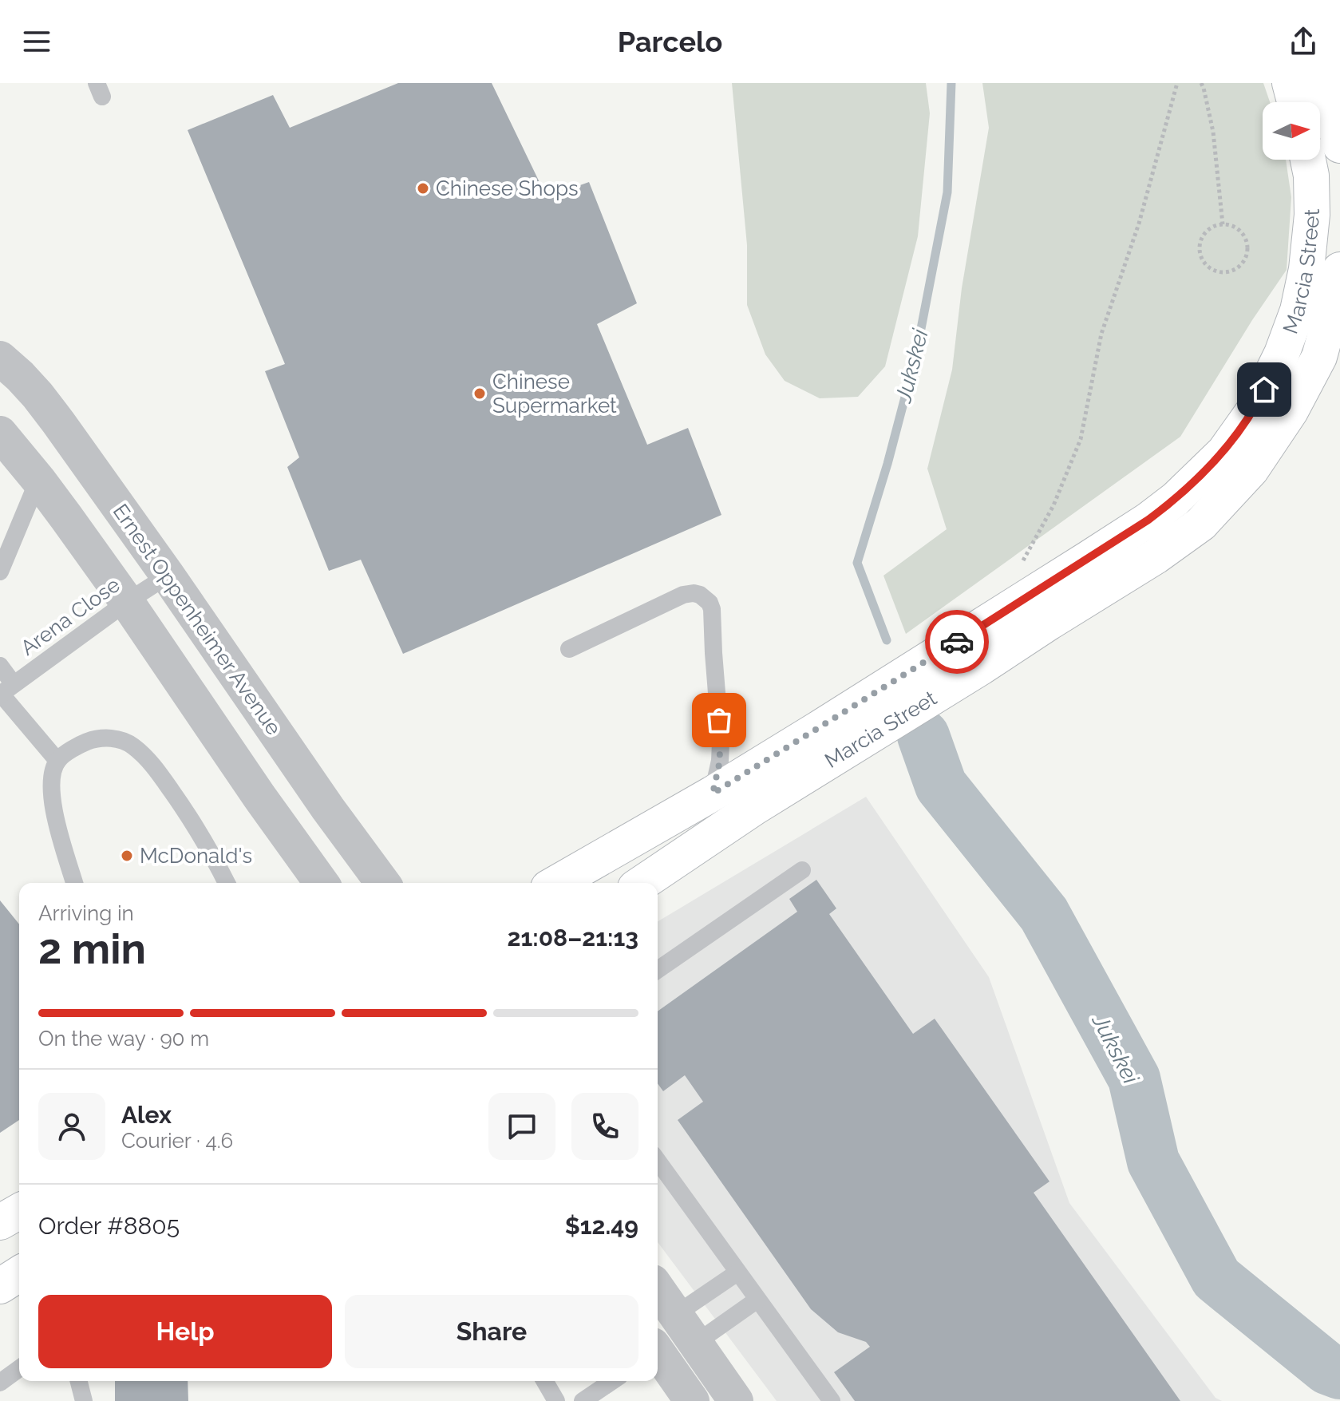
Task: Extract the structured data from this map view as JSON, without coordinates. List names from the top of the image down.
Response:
{
  "streets": {
    "main road": ["Marcia Street"],
    "street": ["Ernest Oppenheimer Avenue"],
    "lane": ["Arena Close"]
  },
  "crossings": [
    ["Arena Close", "Ernest Oppenheimer Avenue"]
  ],
  "water": ["Jukskei"],
  "places": ["Chinese Shops", "Chinese Supermarket", "McDonald's"],
  "north": "right",
  "page": {
    "header": "Parcelo",
    "heading": ["2 min", "Arriving in", "21:08–21:13"],
    "panel": [
      "Alex",
      "Courier · 4.6",
      "Order #8805",
      "$12.49"
    ],
    "bar": "On the way · 90 m",
    "buttons": ["Help", "Share"]
  }
}
